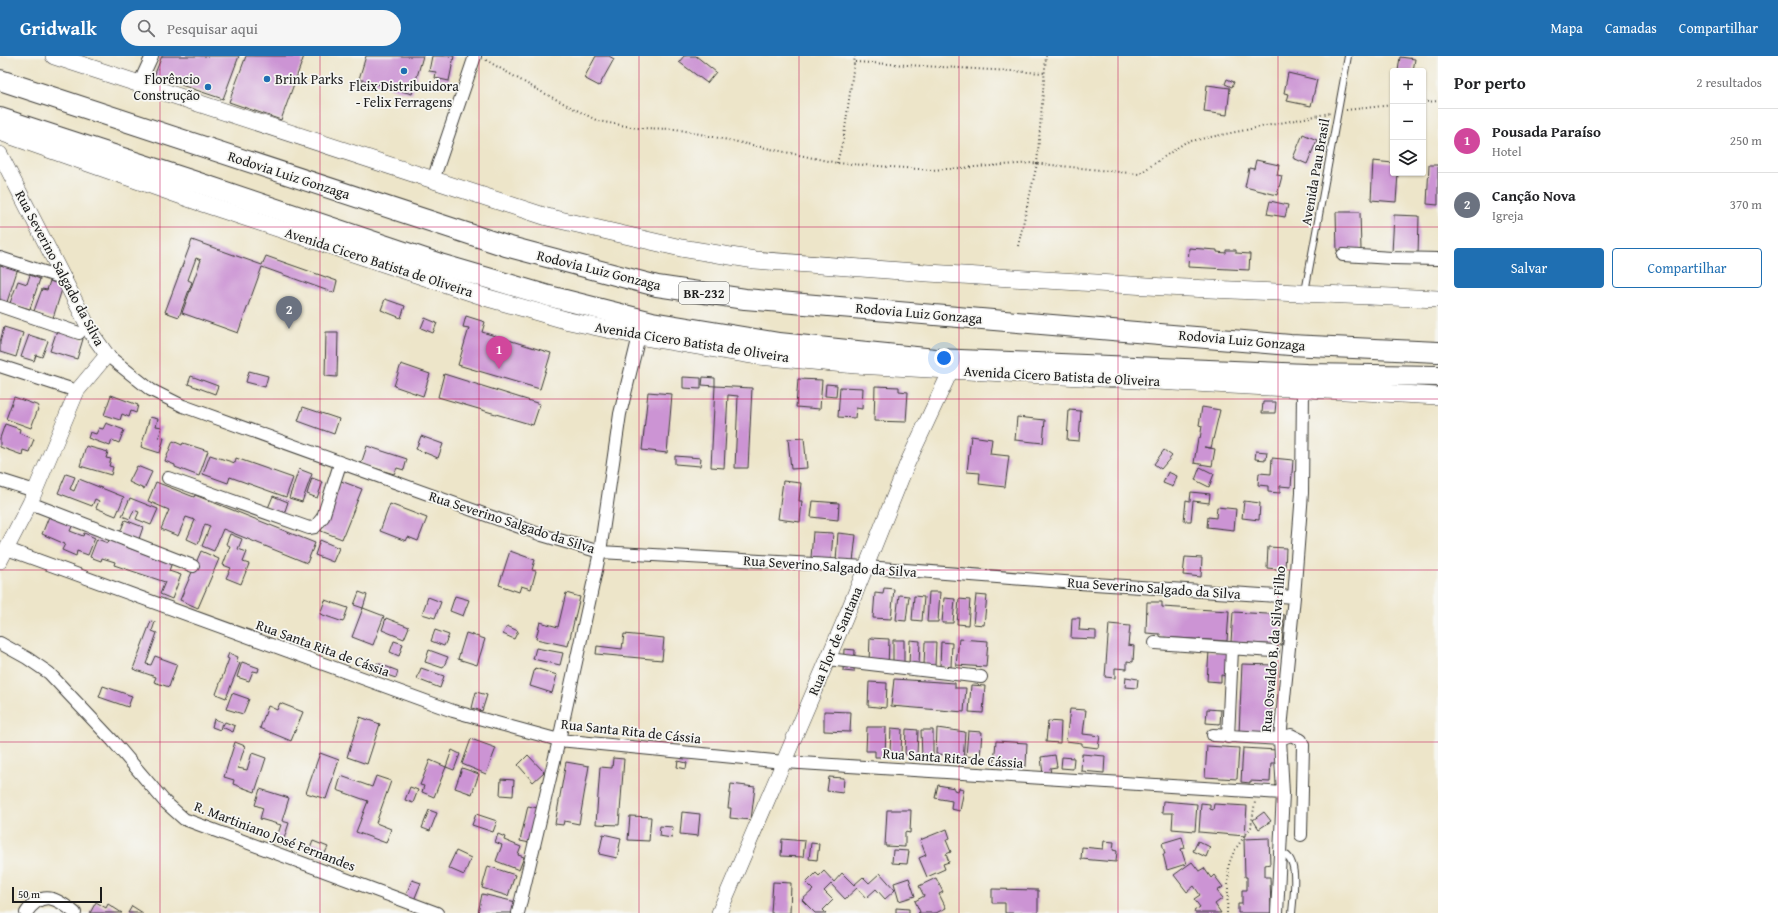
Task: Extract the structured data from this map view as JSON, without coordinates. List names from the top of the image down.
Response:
{
  "streets": {
    "highway": ["Rodovia Luiz Gonzaga", "BR-232"],
    "main road": ["Avenida Cicero Batista de Oliveira"],
    "street": [
      "Rua Severino Salgado da Silva",
      "Rua Flor de Santana",
      "Rua Santa Rita de Cássia",
      "Rua Osvaldo B. da Silva Filho",
      "R. Martiniano José Fernandes"
    ],
    "lane": ["Avenida Pau Brasil"]
  },
  "crossings": [
    ["Avenida Cicero Batista de Oliveira", "Rua Flor de Santana"],
    ["Avenida Cicero Batista de Oliveira", "Rua Osvaldo B. da Silva Filho"],
    ["Rua Severino Salgado da Silva", "Rua Flor de Santana"],
    ["Rua Severino Salgado da Silva", "Rua Osvaldo B. da Silva Filho"],
    ["Rua Flor de Santana", "Rua Santa Rita de Cássia"],
    ["Rua Santa Rita de Cássia", "Rua Osvaldo B. da Silva Filho"]
  ],
  "places": ["Fleix Distribuidora - Felix Ferragens", "Brink Parks", "Florêncio Construção"],
  "scale_bar": "50 m",
  "page": {
    "header": "Gridwalk",
    "search": "Pesquisar aqui",
    "nav": ["Mapa", "Camadas", "Compartilhar"],
    "heading": ["Por perto", "2 resultados"],
    "map_buttons": ["+", "−"],
    "list": [
      {
        "mark": "1",
        "name": "Pousada Paraíso",
        "note": "Hotel",
        "value": "250 m"
      },
      {
        "mark": "2",
        "name": "Canção Nova",
        "note": "Igreja",
        "value": "370 m"
      }
    ],
    "buttons": ["Salvar", "Compartilhar"],
    "pins": ["2", "1"],
    "scale": "50 m"
  }
}
